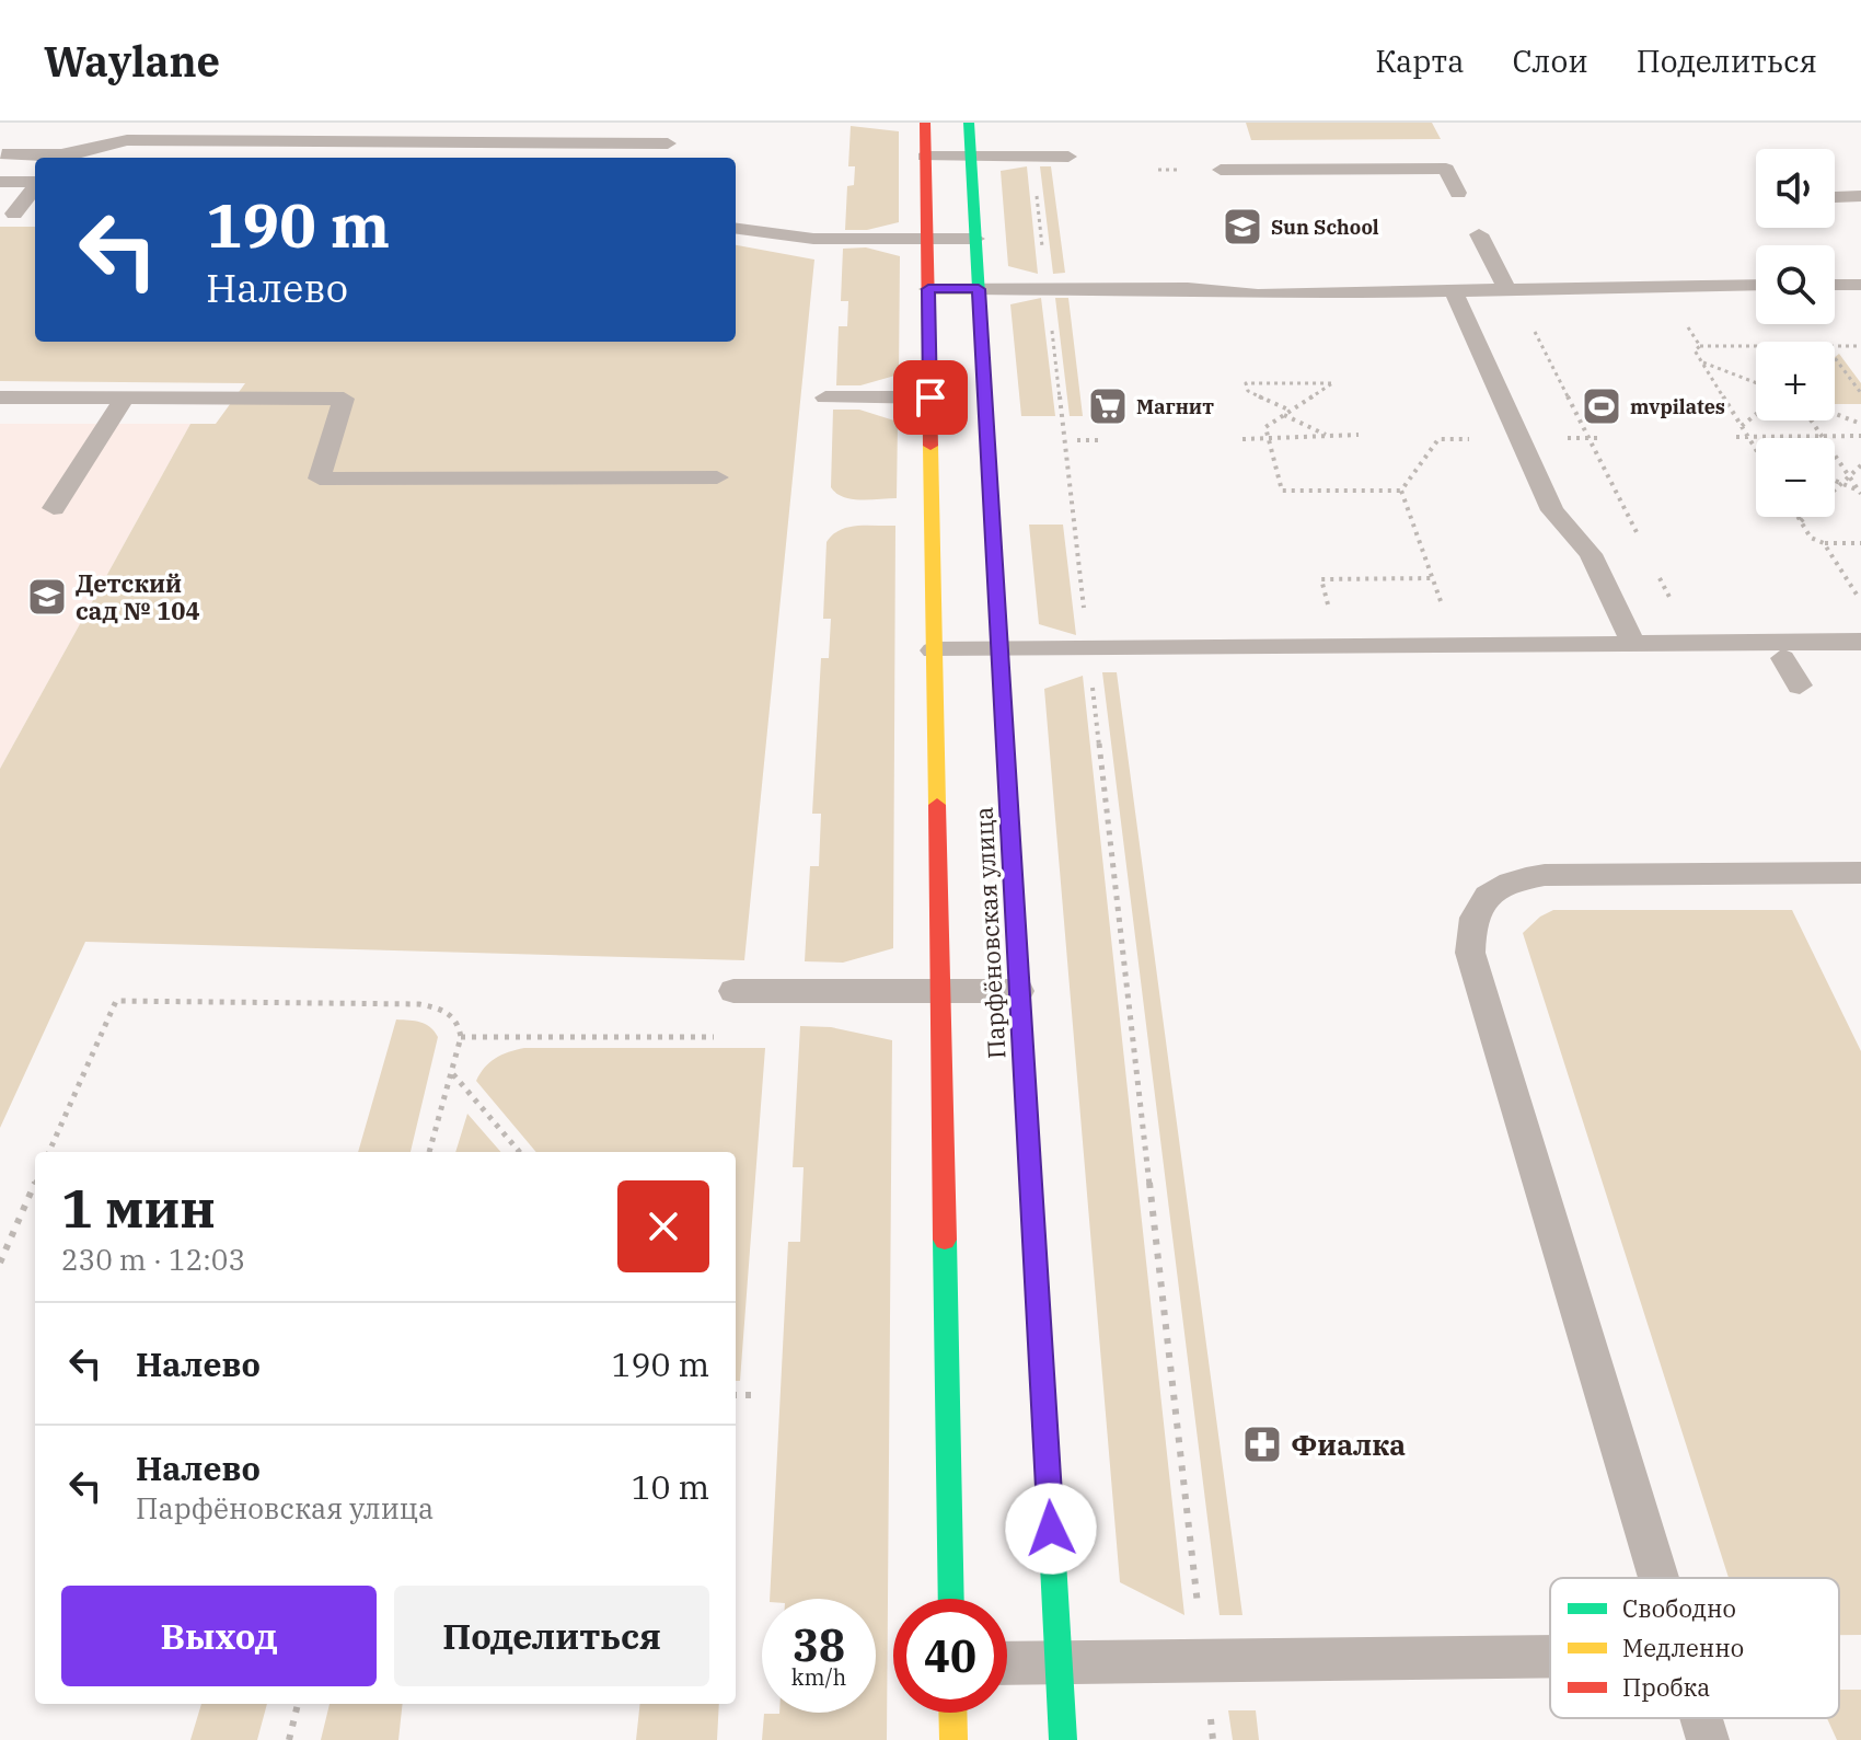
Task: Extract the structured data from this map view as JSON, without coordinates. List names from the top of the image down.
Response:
{
  "streets": {
    "street": ["Парфёновская улица"]
  },
  "places": {
    "school or university": ["Sun School", "Детский сад № 104"],
    "supermarket": ["Магнит"],
    "sports": ["mvpilates"],
    "pharmacy": ["Фиалка"]
  },
  "legend": ["Свободно", "Медленно", "Пробка"],
  "page": {
    "header": "Waylane",
    "nav": ["Карта", "Слои", "Поделиться"],
    "map_buttons": ["+", "−"],
    "turn": ["190 m", "Налево"],
    "heading": ["1 мин", "230 m · 12:03"],
    "list": [
      {
        "name": "Налево",
        "value": "190 m"
      },
      {
        "name": "Налево",
        "note": "Парфёновская улица",
        "value": "10 m"
      }
    ],
    "buttons": ["Выход", "Поделиться"],
    "speed": "38 km/h",
    "limit": "40"
  }
}
